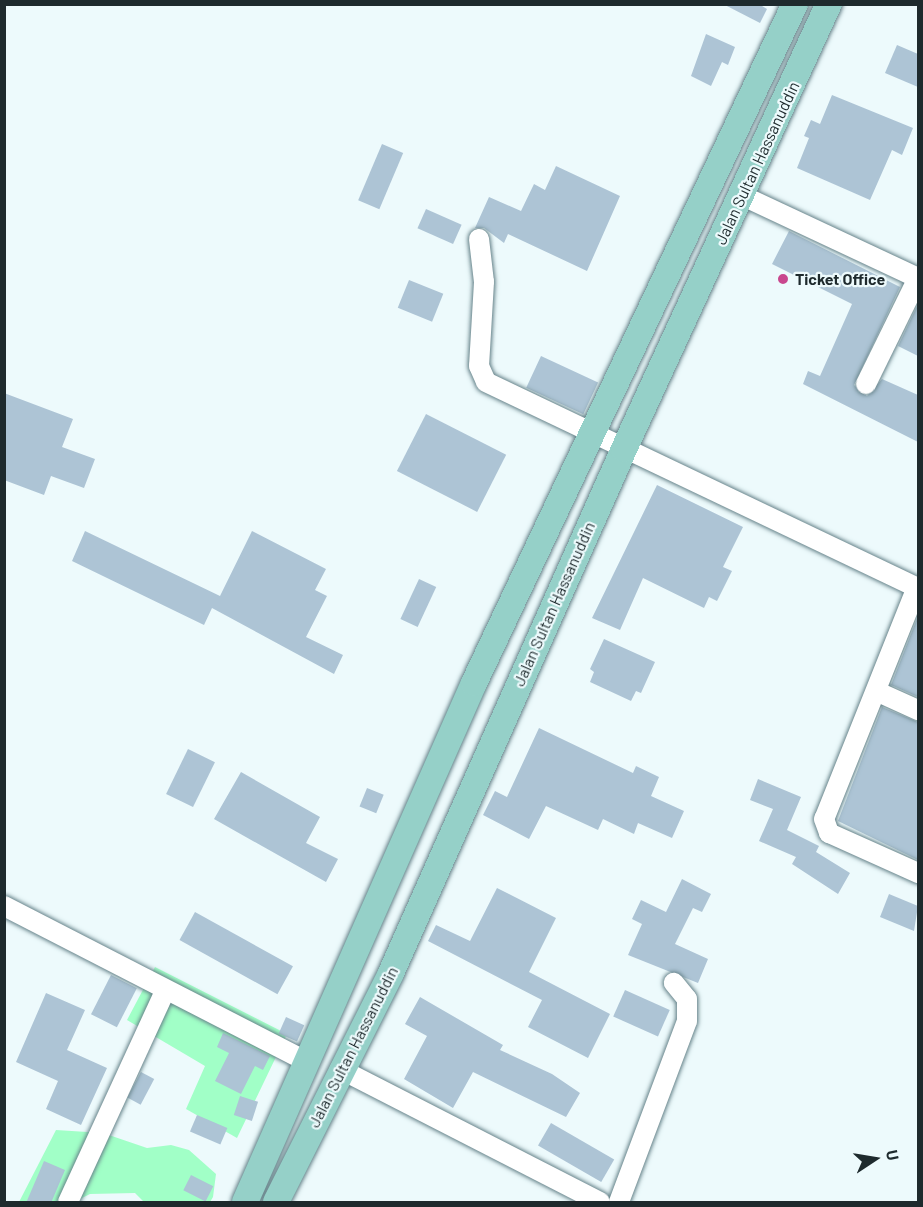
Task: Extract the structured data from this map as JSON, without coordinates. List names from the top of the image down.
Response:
{
  "streets": {
    "main road": ["Jalan Sultan Hassanuddin"]
  },
  "places": ["Ticket Office"],
  "north": "right"
}
